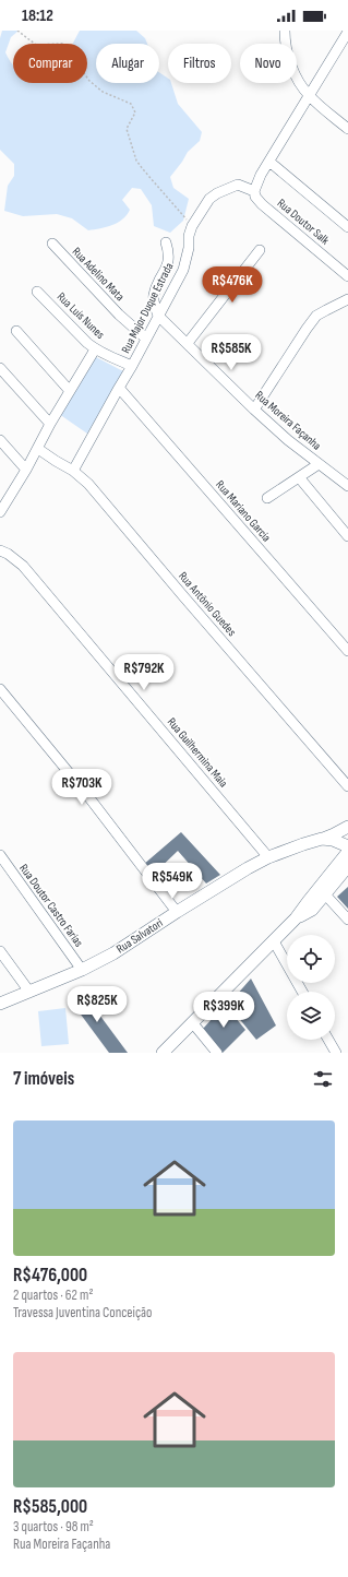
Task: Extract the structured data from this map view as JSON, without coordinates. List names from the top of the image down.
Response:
{
  "streets": {
    "main road": ["Rua Salvatori"],
    "street": [
      "Rua Doutor Salk",
      "Rua Adelino Mata",
      "Rua Major Duque Estrada",
      "Rua Luís Nunes",
      "Rua Moreira Façanha",
      "Rua Mariano Garcia",
      "Rua Antônio Guedes",
      "Rua Guilhermina Maia",
      "Rua Doutor Castro Farias"
    ]
  },
  "crossings": [
    ["Rua Doutor Salk", "Rua Major Duque Estrada"],
    ["Rua Adelino Mata", "Rua Major Duque Estrada"],
    ["Rua Major Duque Estrada", "Rua Luís Nunes"],
    ["Rua Major Duque Estrada", "Rua Moreira Façanha"],
    ["Rua Major Duque Estrada", "Rua Mariano Garcia"],
    ["Rua Major Duque Estrada", "Rua Antônio Guedes"],
    ["Rua Guilhermina Maia", "Rua Salvatori"],
    ["Rua Doutor Castro Farias", "Rua Salvatori"]
  ],
  "page": {
    "status": "18:12",
    "chip": [
      "Comprar",
      "Alugar",
      "Filtros",
      "Novo"
    ],
    "price": [
      "R$476K",
      "R$585K",
      "R$792K",
      "R$703K",
      "R$549K",
      "R$825K",
      "R$399K"
    ],
    "heading": "7 imóveis",
    "list": [
      {
        "name": "R$476,000",
        "note": "2 quartos · 62 m² · Travessa Juventina Conceição"
      },
      {
        "name": "R$585,000",
        "note": "3 quartos · 98 m² · Rua Moreira Façanha"
      }
    ]
  }
}
